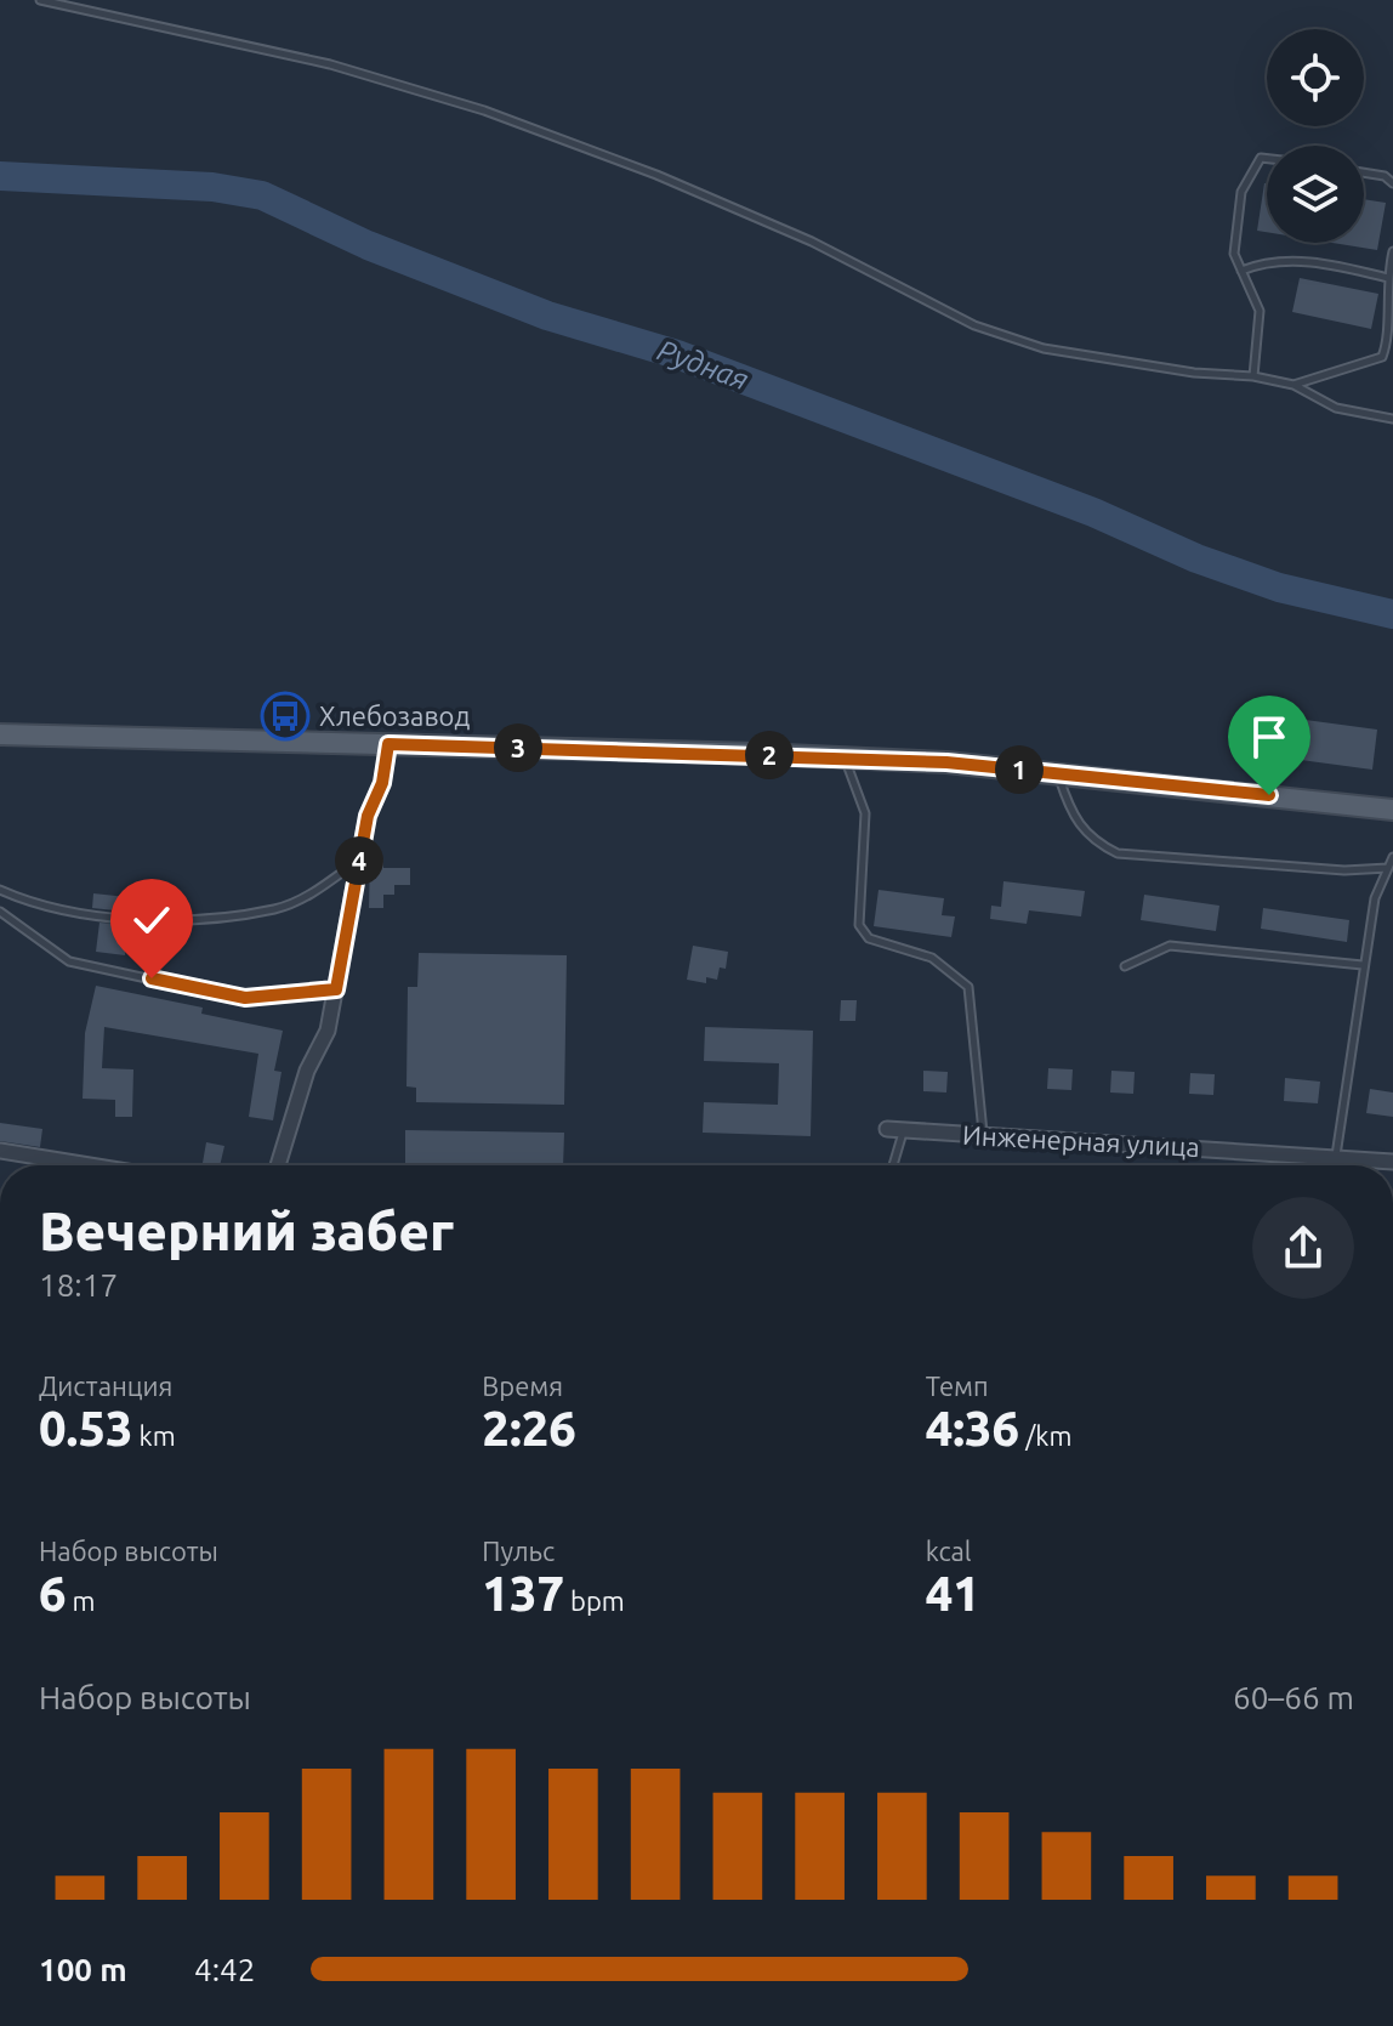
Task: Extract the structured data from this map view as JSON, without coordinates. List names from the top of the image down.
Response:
{
  "streets": {
    "street": ["Инженерная улица"]
  },
  "water": ["Рудная"],
  "places": {
    "bus stop": ["Хлебозавод"]
  },
  "page": {
    "pins": [
      "3",
      "2",
      "1",
      "4"
    ],
    "heading": ["Вечерний забег", "18:17"],
    "stats": [
      ["Дистанция", "0.53 km"],
      ["Время", "2:26"],
      ["Темп", "4:36 /km"],
      ["Набор высоты", "6 m"],
      ["Пульс", "137 bpm"],
      ["kcal", "41"]
    ],
    "chart": ["Набор высоты", "60–66 m"],
    "list": [
      {
        "name": "100 m",
        "note": "4:42"
      }
    ]
  }
}
